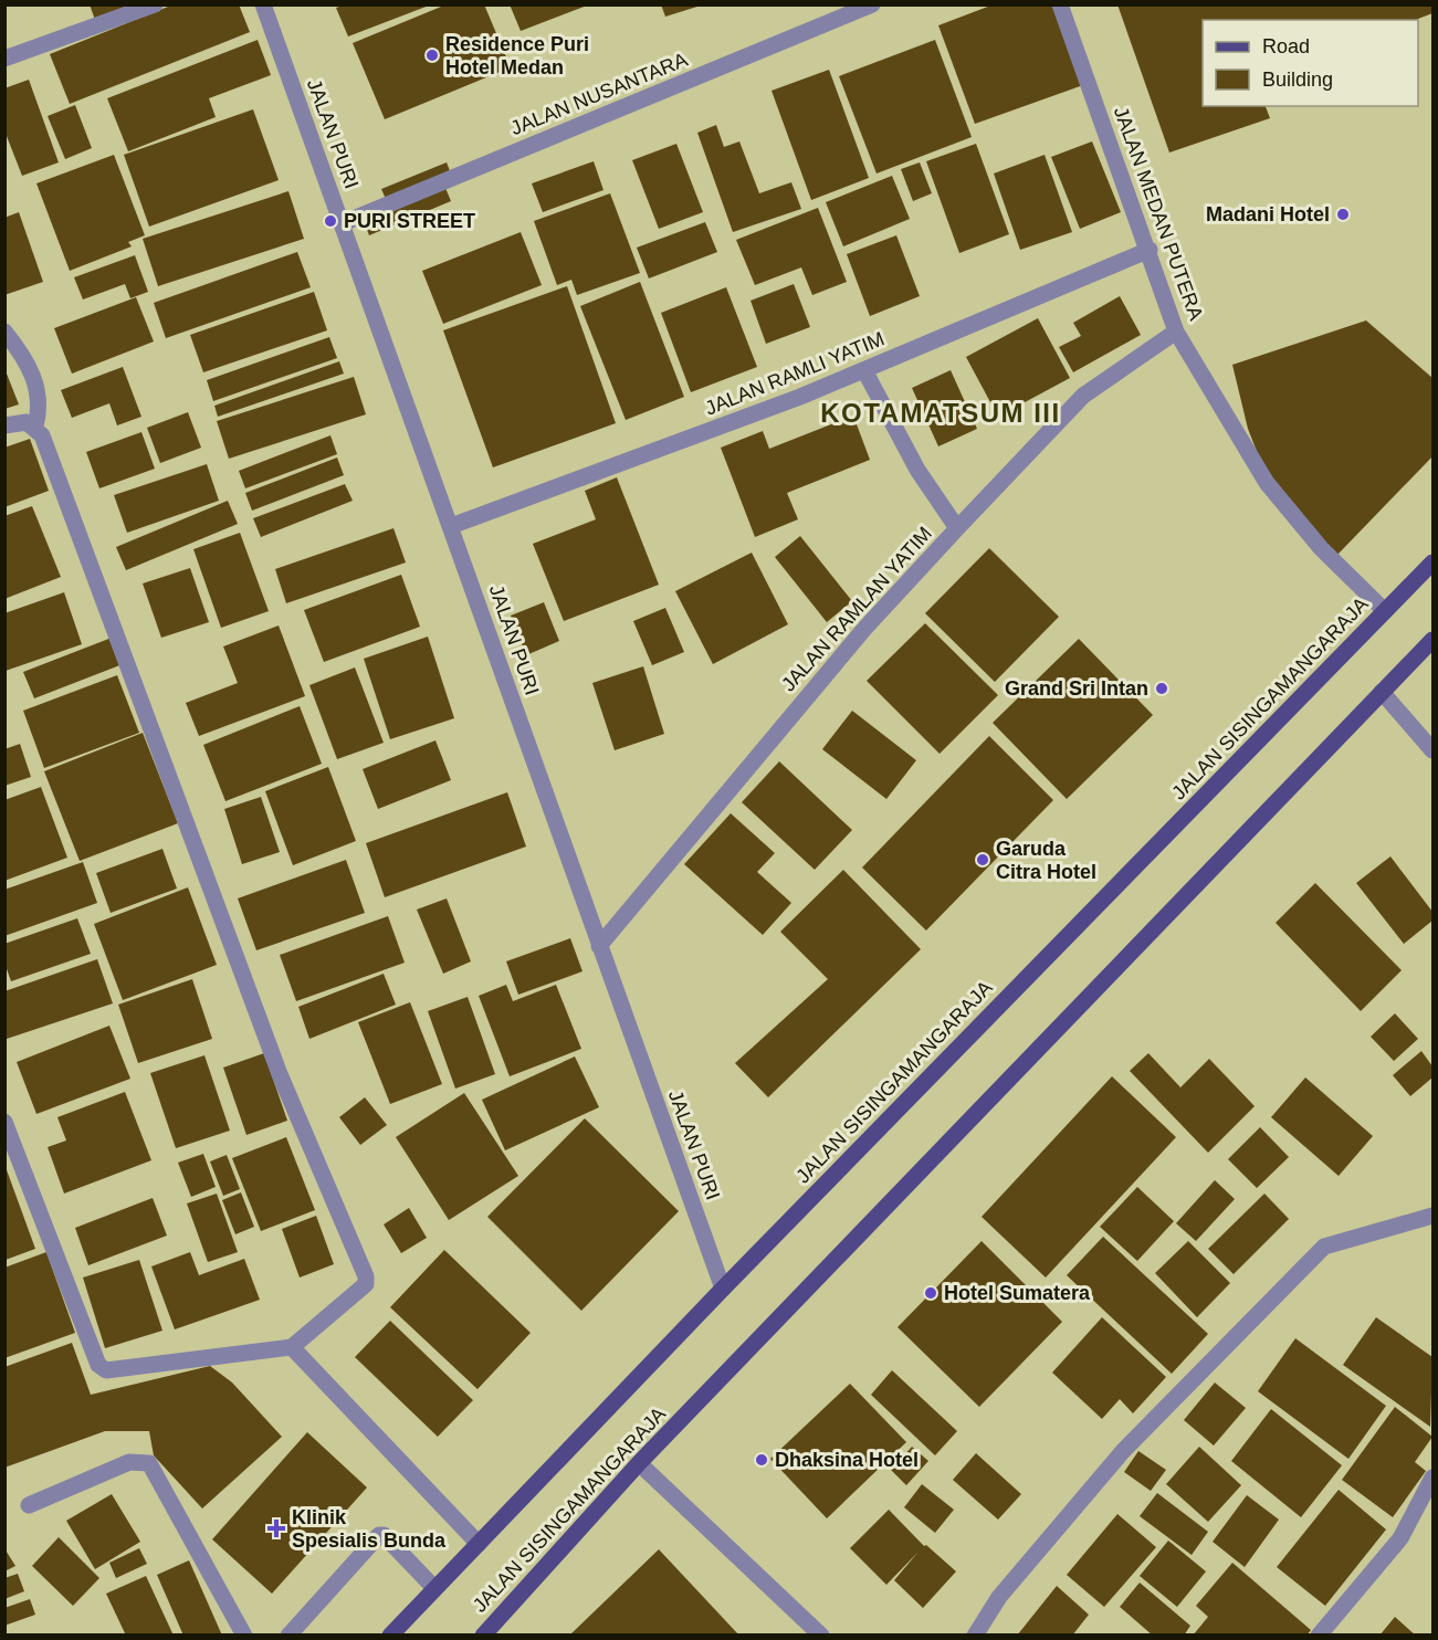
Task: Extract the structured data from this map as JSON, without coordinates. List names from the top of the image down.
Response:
{
  "streets": {
    "main road": ["JALAN SISINGAMANGARAJA"],
    "street": [
      "JALAN NUSANTARA",
      "JALAN PURI",
      "JALAN MEDAN PUTERA",
      "JALAN RAMLI YATIM",
      "JALAN RAMLAN YATIM"
    ]
  },
  "crossings": [
    ["JALAN NUSANTARA", "JALAN PURI"],
    ["JALAN PURI", "JALAN RAMLI YATIM"],
    ["JALAN PURI", "JALAN RAMLAN YATIM"],
    ["JALAN PURI", "JALAN SISINGAMANGARAJA"],
    ["JALAN MEDAN PUTERA", "JALAN RAMLI YATIM"],
    ["JALAN MEDAN PUTERA", "JALAN RAMLAN YATIM"],
    ["JALAN MEDAN PUTERA", "JALAN SISINGAMANGARAJA"]
  ],
  "districts": ["KOTAMATSUM III"],
  "places": {
    "other": [
      "Residence Puri Hotel Medan",
      "Madani Hotel",
      "PURI STREET",
      "Grand Sri Intan",
      "Garuda Citra Hotel",
      "Hotel Sumatera",
      "Dhaksina Hotel"
    ],
    "health": ["Klinik Spesialis Bunda"]
  },
  "legend": ["Road", "Building"]
}
